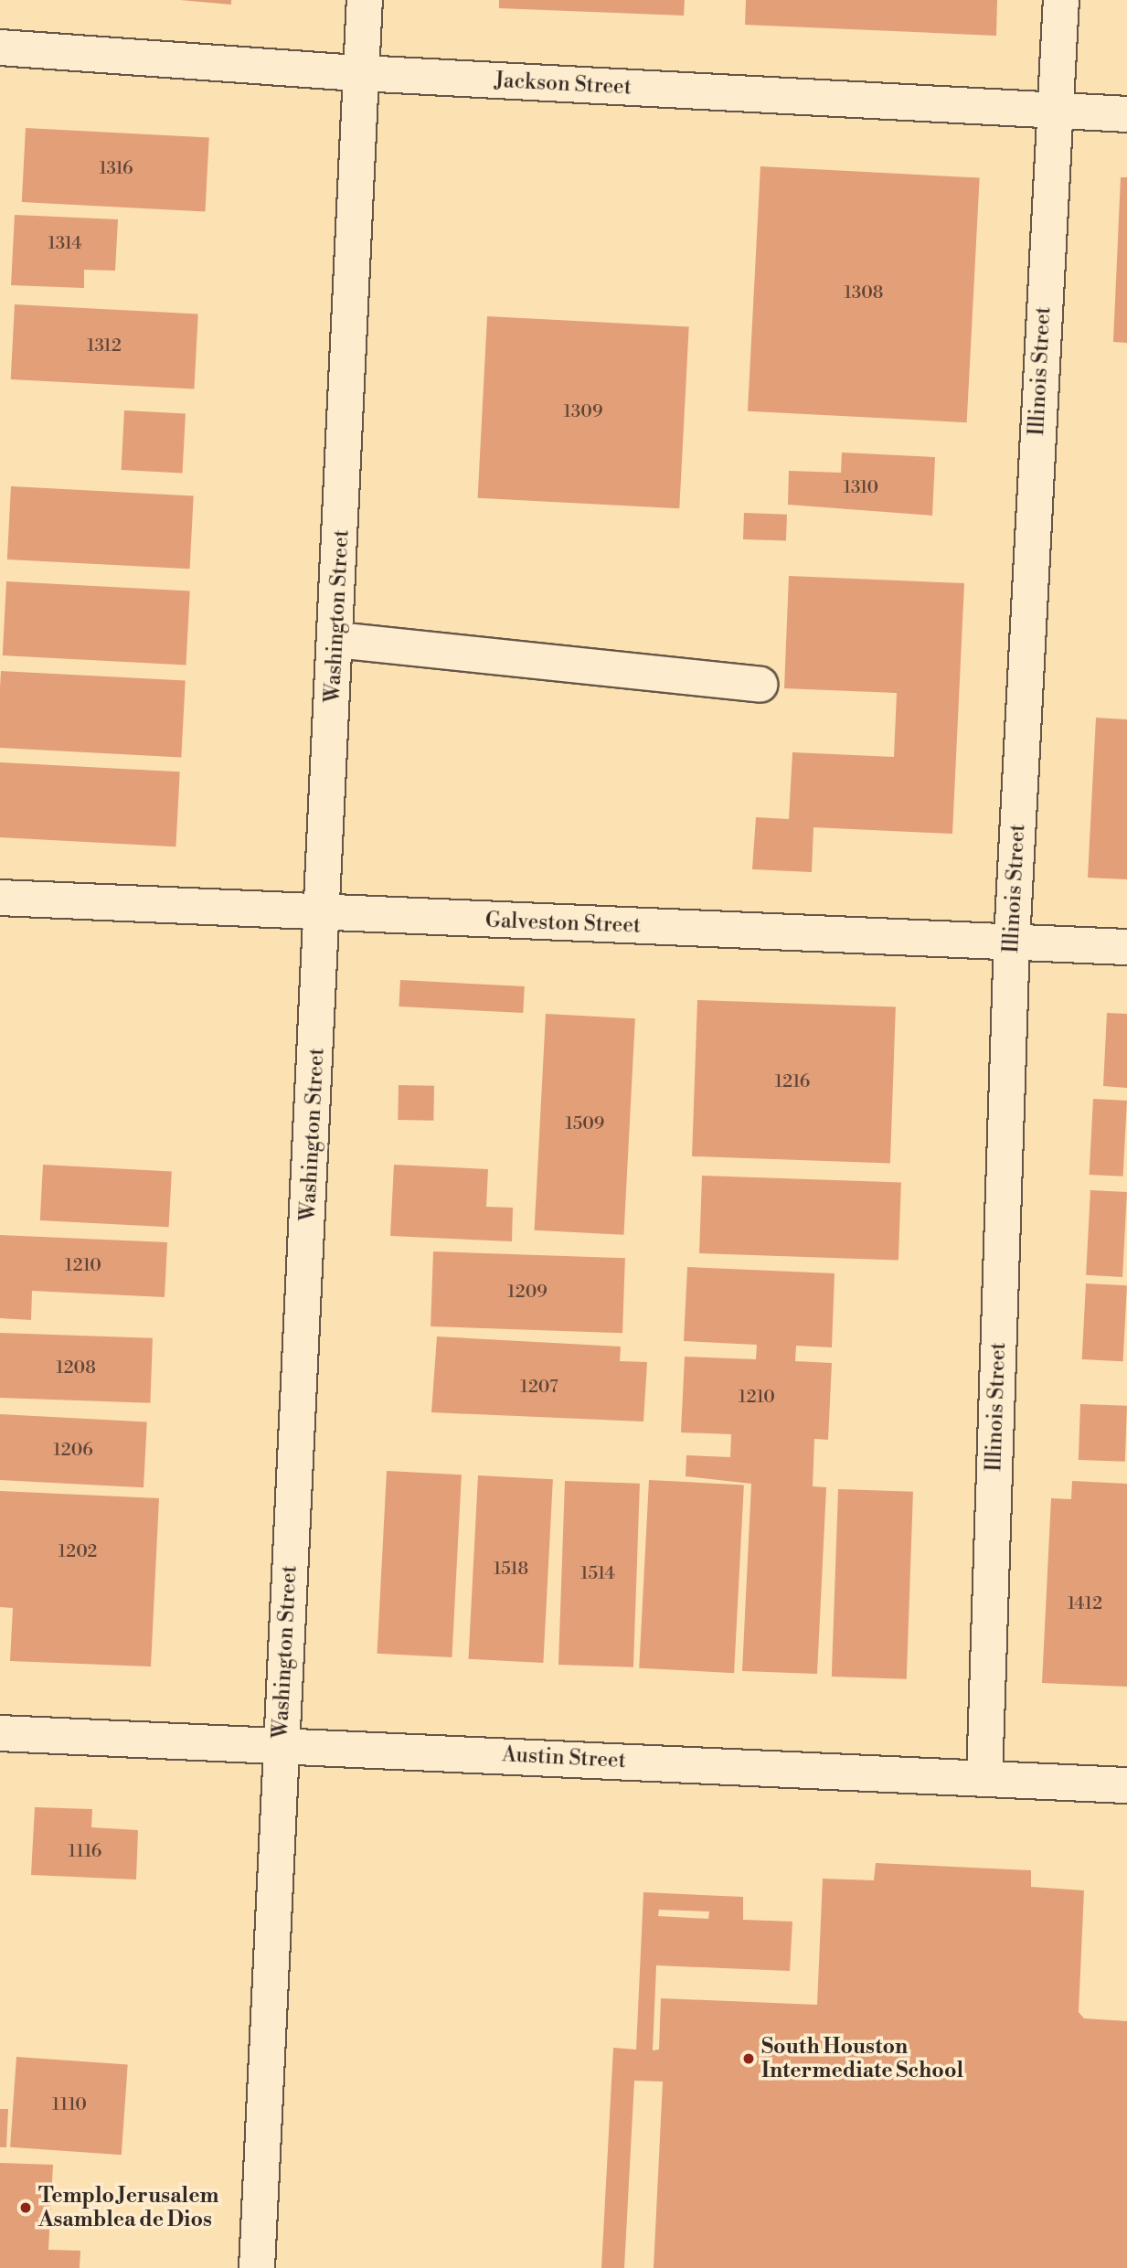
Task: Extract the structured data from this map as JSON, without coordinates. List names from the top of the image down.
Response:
{
  "streets": {
    "street": [
      "Jackson Street",
      "Illinois Street",
      "Washington Street",
      "Galveston Street",
      "Austin Street"
    ]
  },
  "crossings": [
    ["Jackson Street", "Illinois Street"],
    ["Jackson Street", "Washington Street"],
    ["Illinois Street", "Galveston Street"],
    ["Illinois Street", "Austin Street"],
    ["Washington Street", "Galveston Street"],
    ["Washington Street", "Austin Street"]
  ],
  "places": ["South Houston Intermediate School", "Templo Jerusalem Asamblea de Dios"],
  "house_numbers": [
    "1316",
    "1314",
    "1308",
    "1312",
    "1309",
    "1310",
    "1216",
    "1509",
    "1210",
    "1209",
    "1208",
    "1207",
    "1210",
    "1206",
    "1202",
    "1518",
    "1514",
    "1412",
    "1116",
    "1110"
  ]
}
